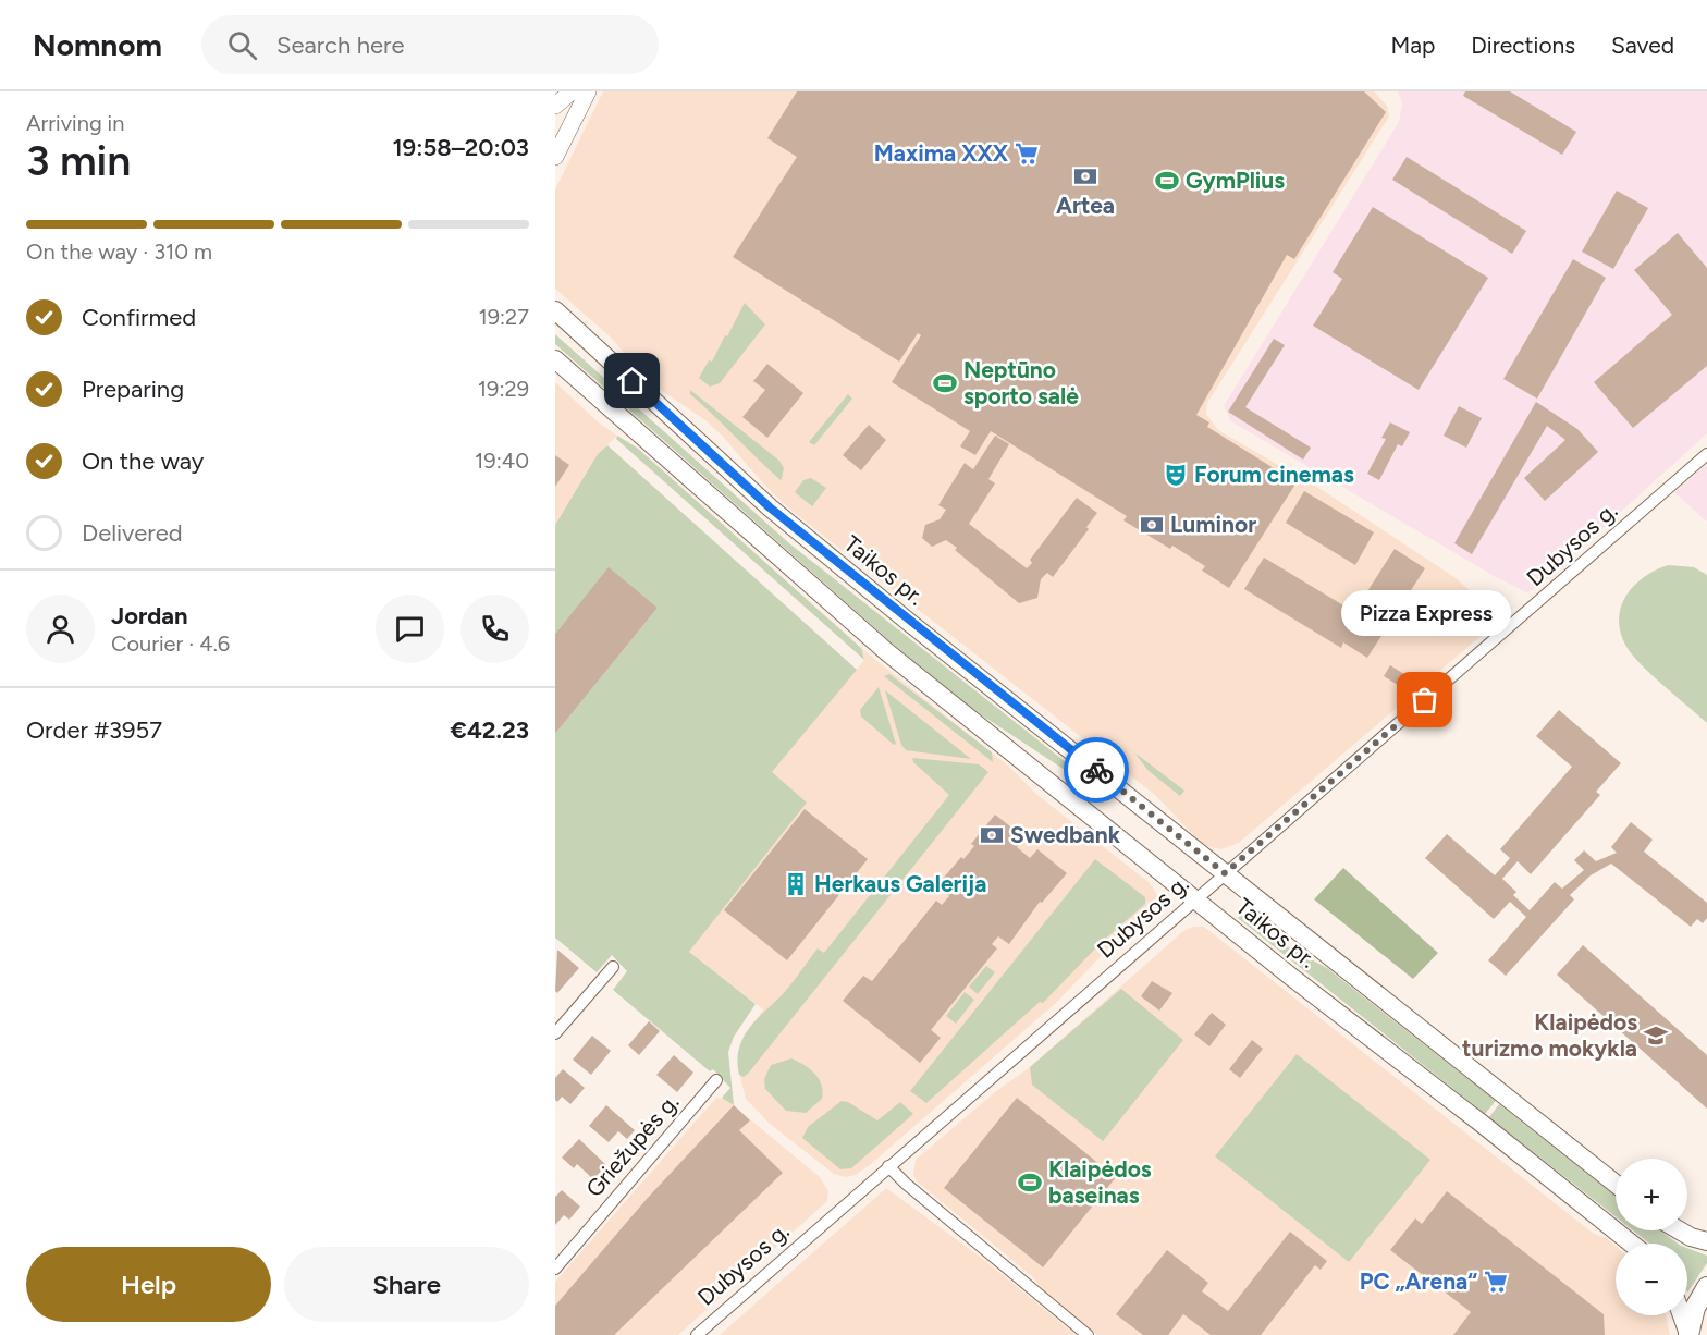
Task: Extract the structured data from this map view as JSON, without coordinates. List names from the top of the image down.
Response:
{
  "streets": {
    "main road": ["Taikos pr."],
    "street": ["Dubysos g.", "Griežupės g."]
  },
  "crossings": [
    ["Dubysos g.", "Taikos pr."]
  ],
  "places": {
    "supermarket": ["Maxima XXX", "PC „Arena“"],
    "bank": ["Artea", "Luminor", "Swedbank"],
    "sports": ["GymPlius", "Neptūno sporto salė", "Klaipėdos baseinas"],
    "theatre": ["Forum cinemas"],
    "other": ["Pizza Express"],
    "building": ["Herkaus Galerija"],
    "school or university": ["Klaipėdos turizmo mokykla"]
  },
  "page": {
    "header": "Nomnom",
    "search": "Search here",
    "nav": ["Map", "Directions", "Saved"],
    "heading": ["3 min", "Arriving in", "19:58–20:03"],
    "panel": [
      "Jordan",
      "Courier · 4.6",
      "Order #3957",
      "€42.23"
    ],
    "bar": "On the way · 310 m",
    "list": [
      ["Confirmed", "19:27"],
      ["Preparing", "19:29"],
      ["On the way", "19:40"],
      "Delivered"
    ],
    "bubble": "Pizza Express",
    "map_buttons": ["+", "−"],
    "buttons": ["Help", "Share"]
  }
}
